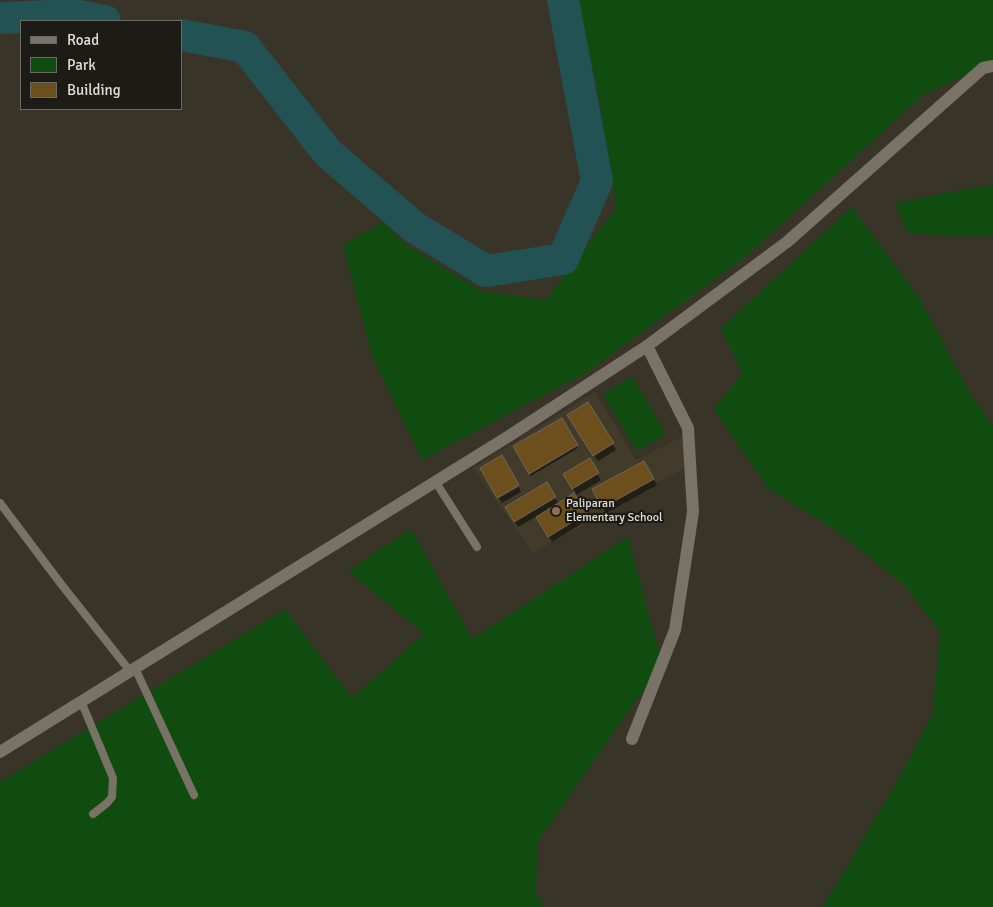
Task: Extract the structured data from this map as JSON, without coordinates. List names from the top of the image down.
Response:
{
  "places": ["Paliparan Elementary School"],
  "legend": ["Road", "Park", "Building"]
}
